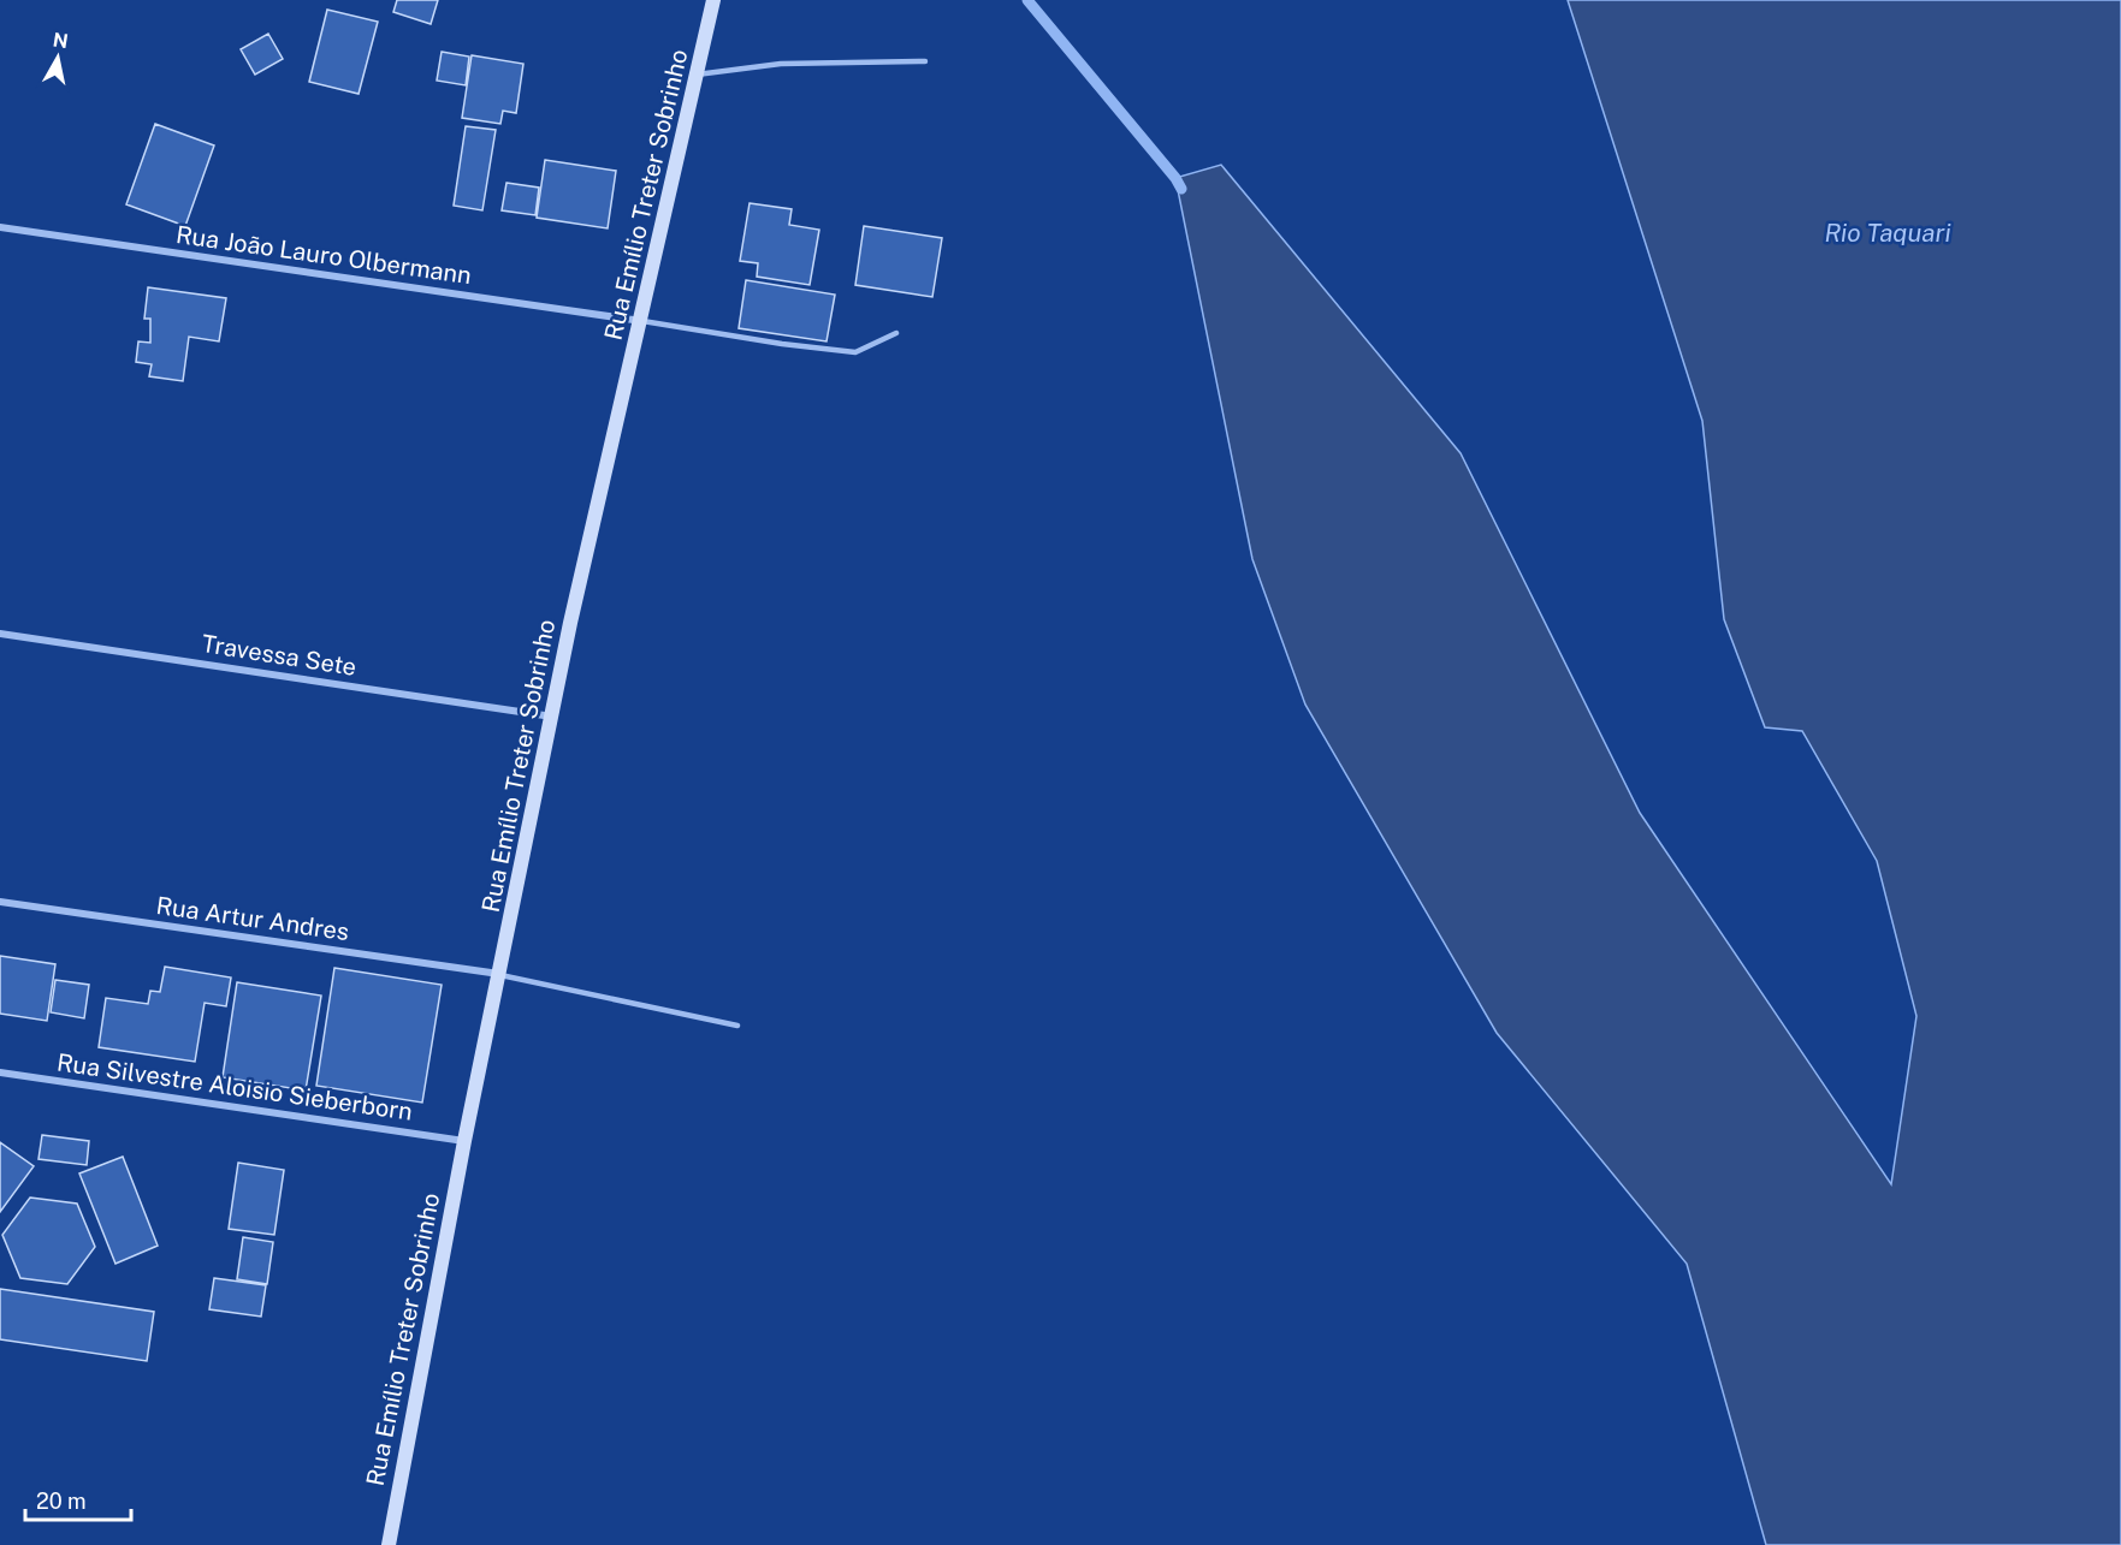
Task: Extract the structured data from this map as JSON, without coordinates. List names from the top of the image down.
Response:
{
  "streets": {
    "main road": ["Rua Emílio Treter Sobrinho"],
    "street": [
      "Rua João Lauro Olbermann",
      "Travessa Sete",
      "Rua Artur Andres",
      "Rua Silvestre Aloisio Sieberborn"
    ]
  },
  "crossings": [
    ["Rua Emílio Treter Sobrinho", "Rua João Lauro Olbermann"],
    ["Rua Emílio Treter Sobrinho", "Travessa Sete"],
    ["Rua Emílio Treter Sobrinho", "Rua Artur Andres"],
    ["Rua Emílio Treter Sobrinho", "Rua Silvestre Aloisio Sieberborn"]
  ],
  "water": ["Rio Taquari"],
  "scale_bar": "20 m",
  "north": "top"
}
